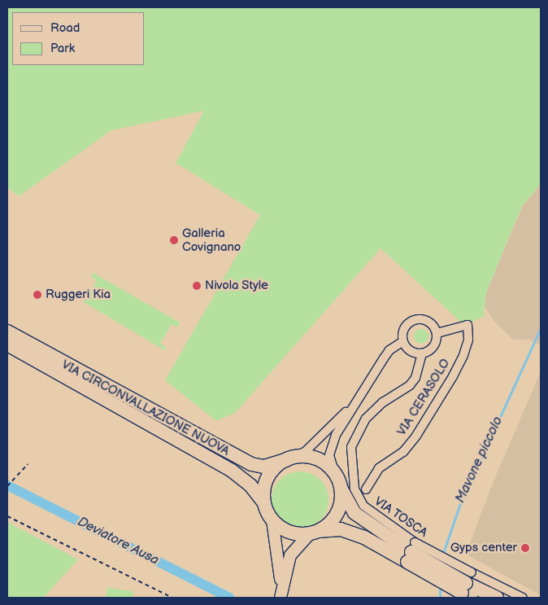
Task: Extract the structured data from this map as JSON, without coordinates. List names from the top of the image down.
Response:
{
  "streets": {
    "main road": ["VIA CIRCONVALLAZIONE NUOVA"],
    "street": ["VIA CERASOLO", "VIA TOSCA"]
  },
  "crossings": [
    ["VIA CERASOLO", "VIA TOSCA"]
  ],
  "water": ["Mavone piccolo", "Deviatore Ausa"],
  "places": [
    "Galleria Covignano",
    "Nivola Style",
    "Ruggeri Kia",
    "Gyps center"
  ],
  "legend": ["Road", "Park"]
}
